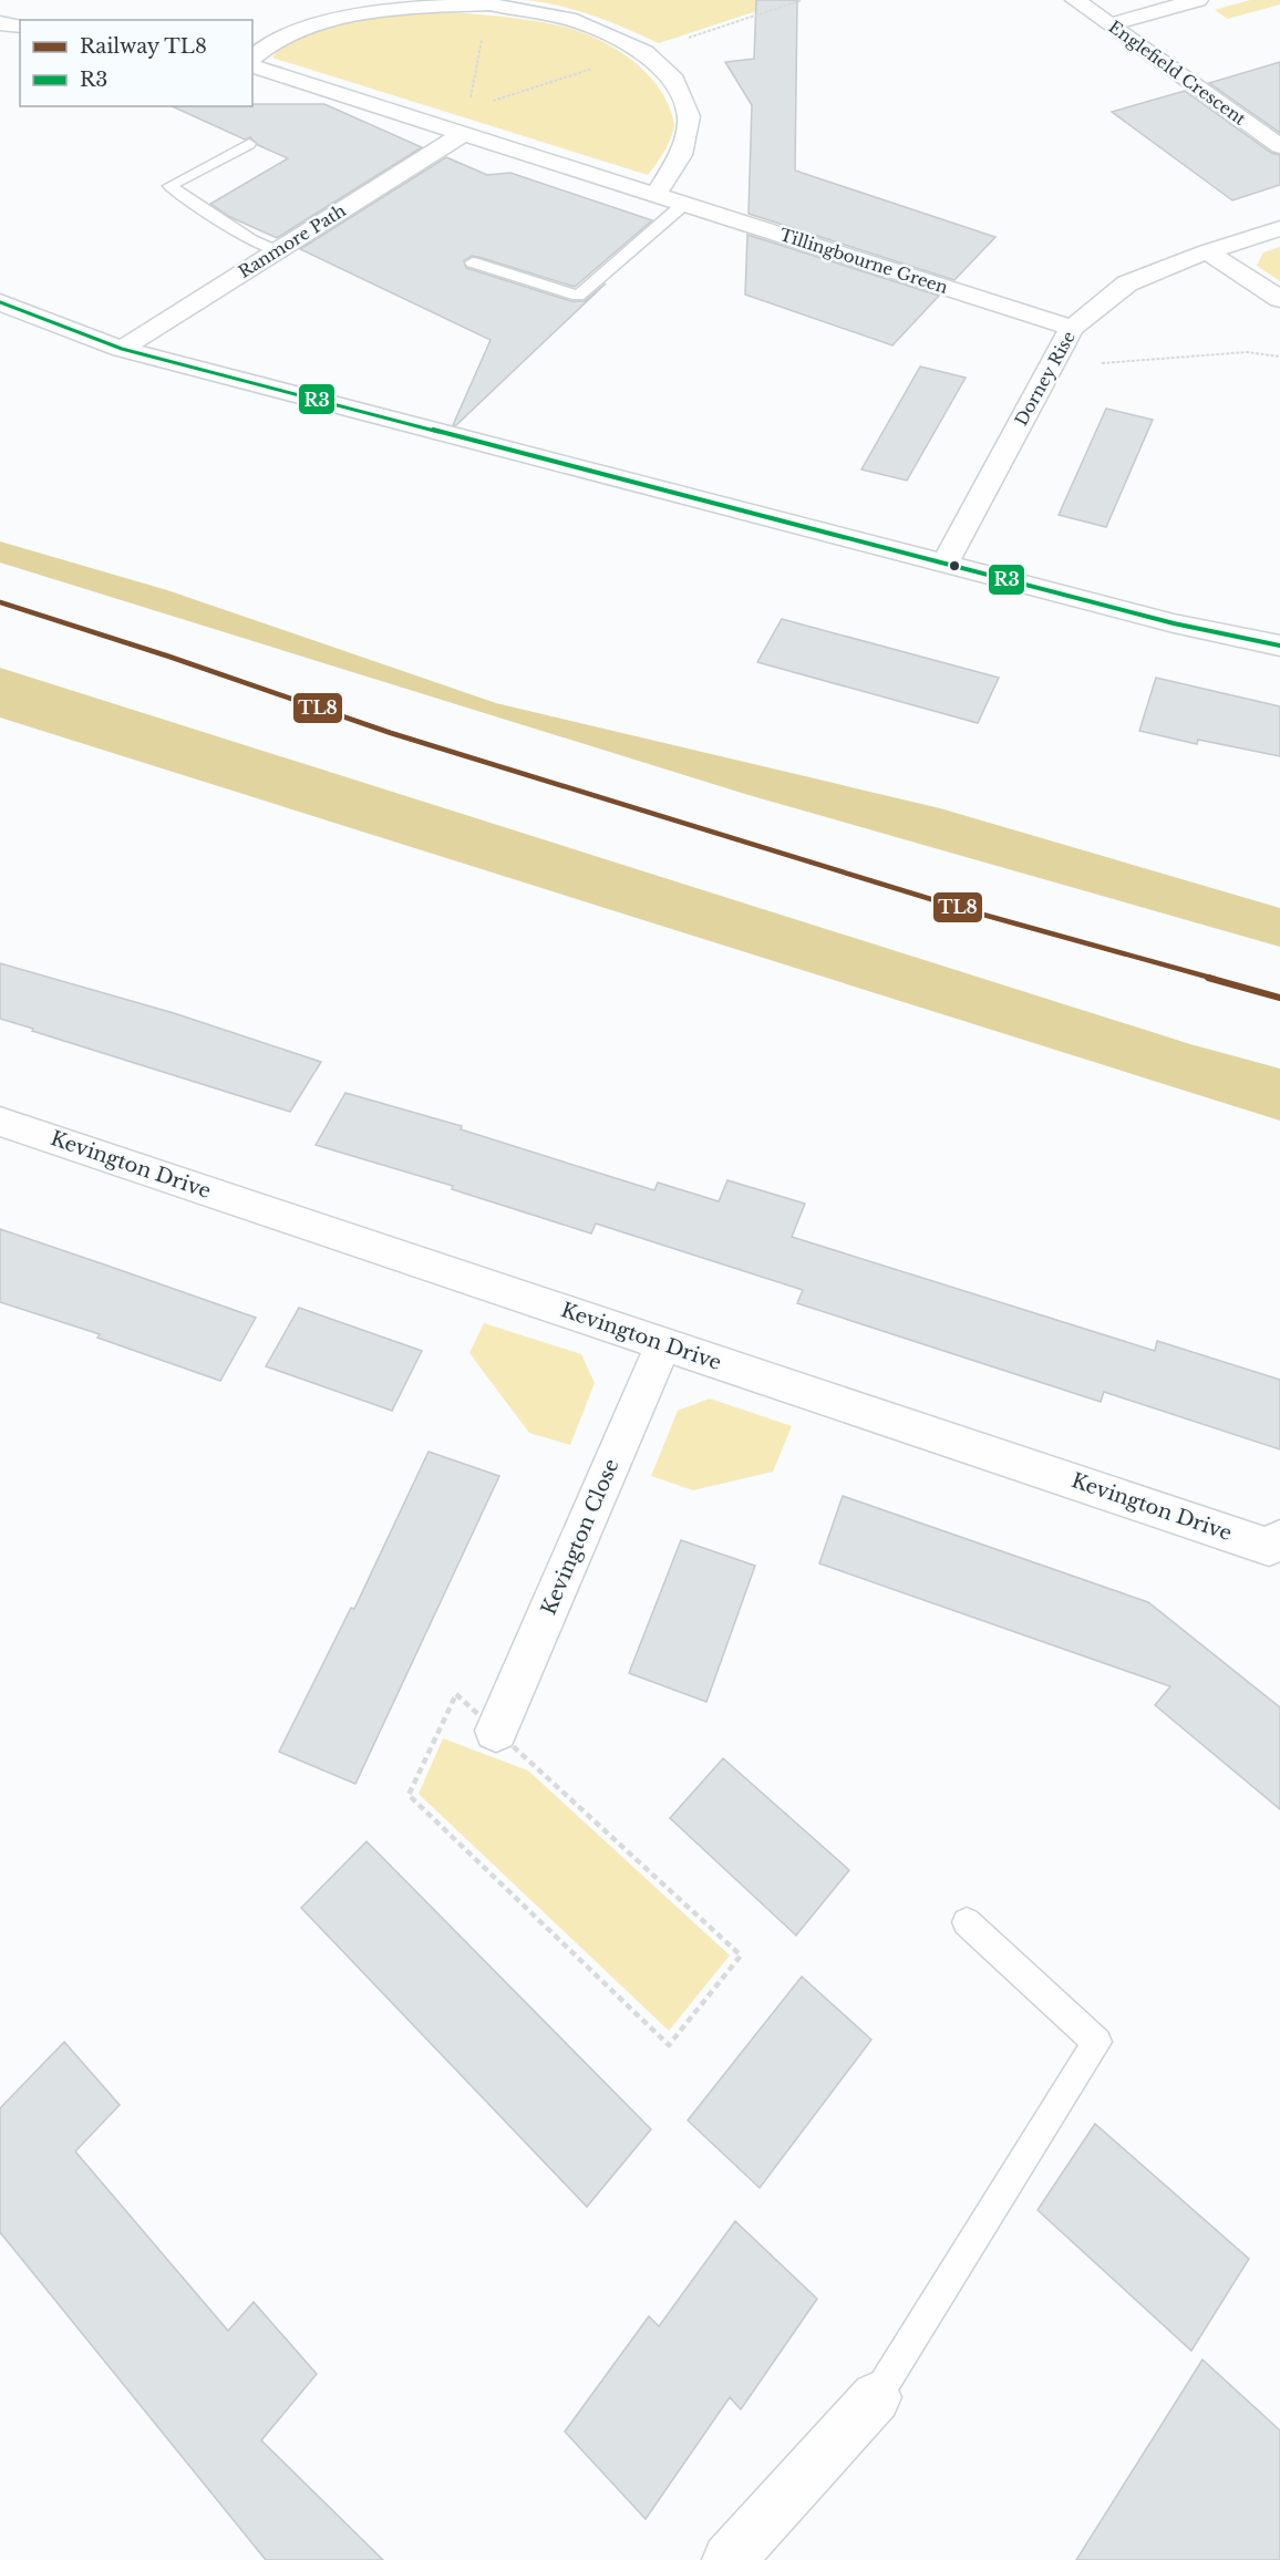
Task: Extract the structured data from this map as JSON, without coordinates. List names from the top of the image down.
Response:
{
  "streets": {
    "street": [
      "Englefield Crescent",
      "Ranmore Path",
      "Tillingbourne Green",
      "Dorney Rise",
      "Kevington Drive",
      "Kevington Close"
    ]
  },
  "crossings": [
    ["Ranmore Path", "Tillingbourne Green"],
    ["Tillingbourne Green", "Dorney Rise"],
    ["Kevington Drive", "Kevington Close"]
  ],
  "lines": ["transit line R3", "rail line TL8"],
  "legend": ["Railway TL8", "R3"]
}
